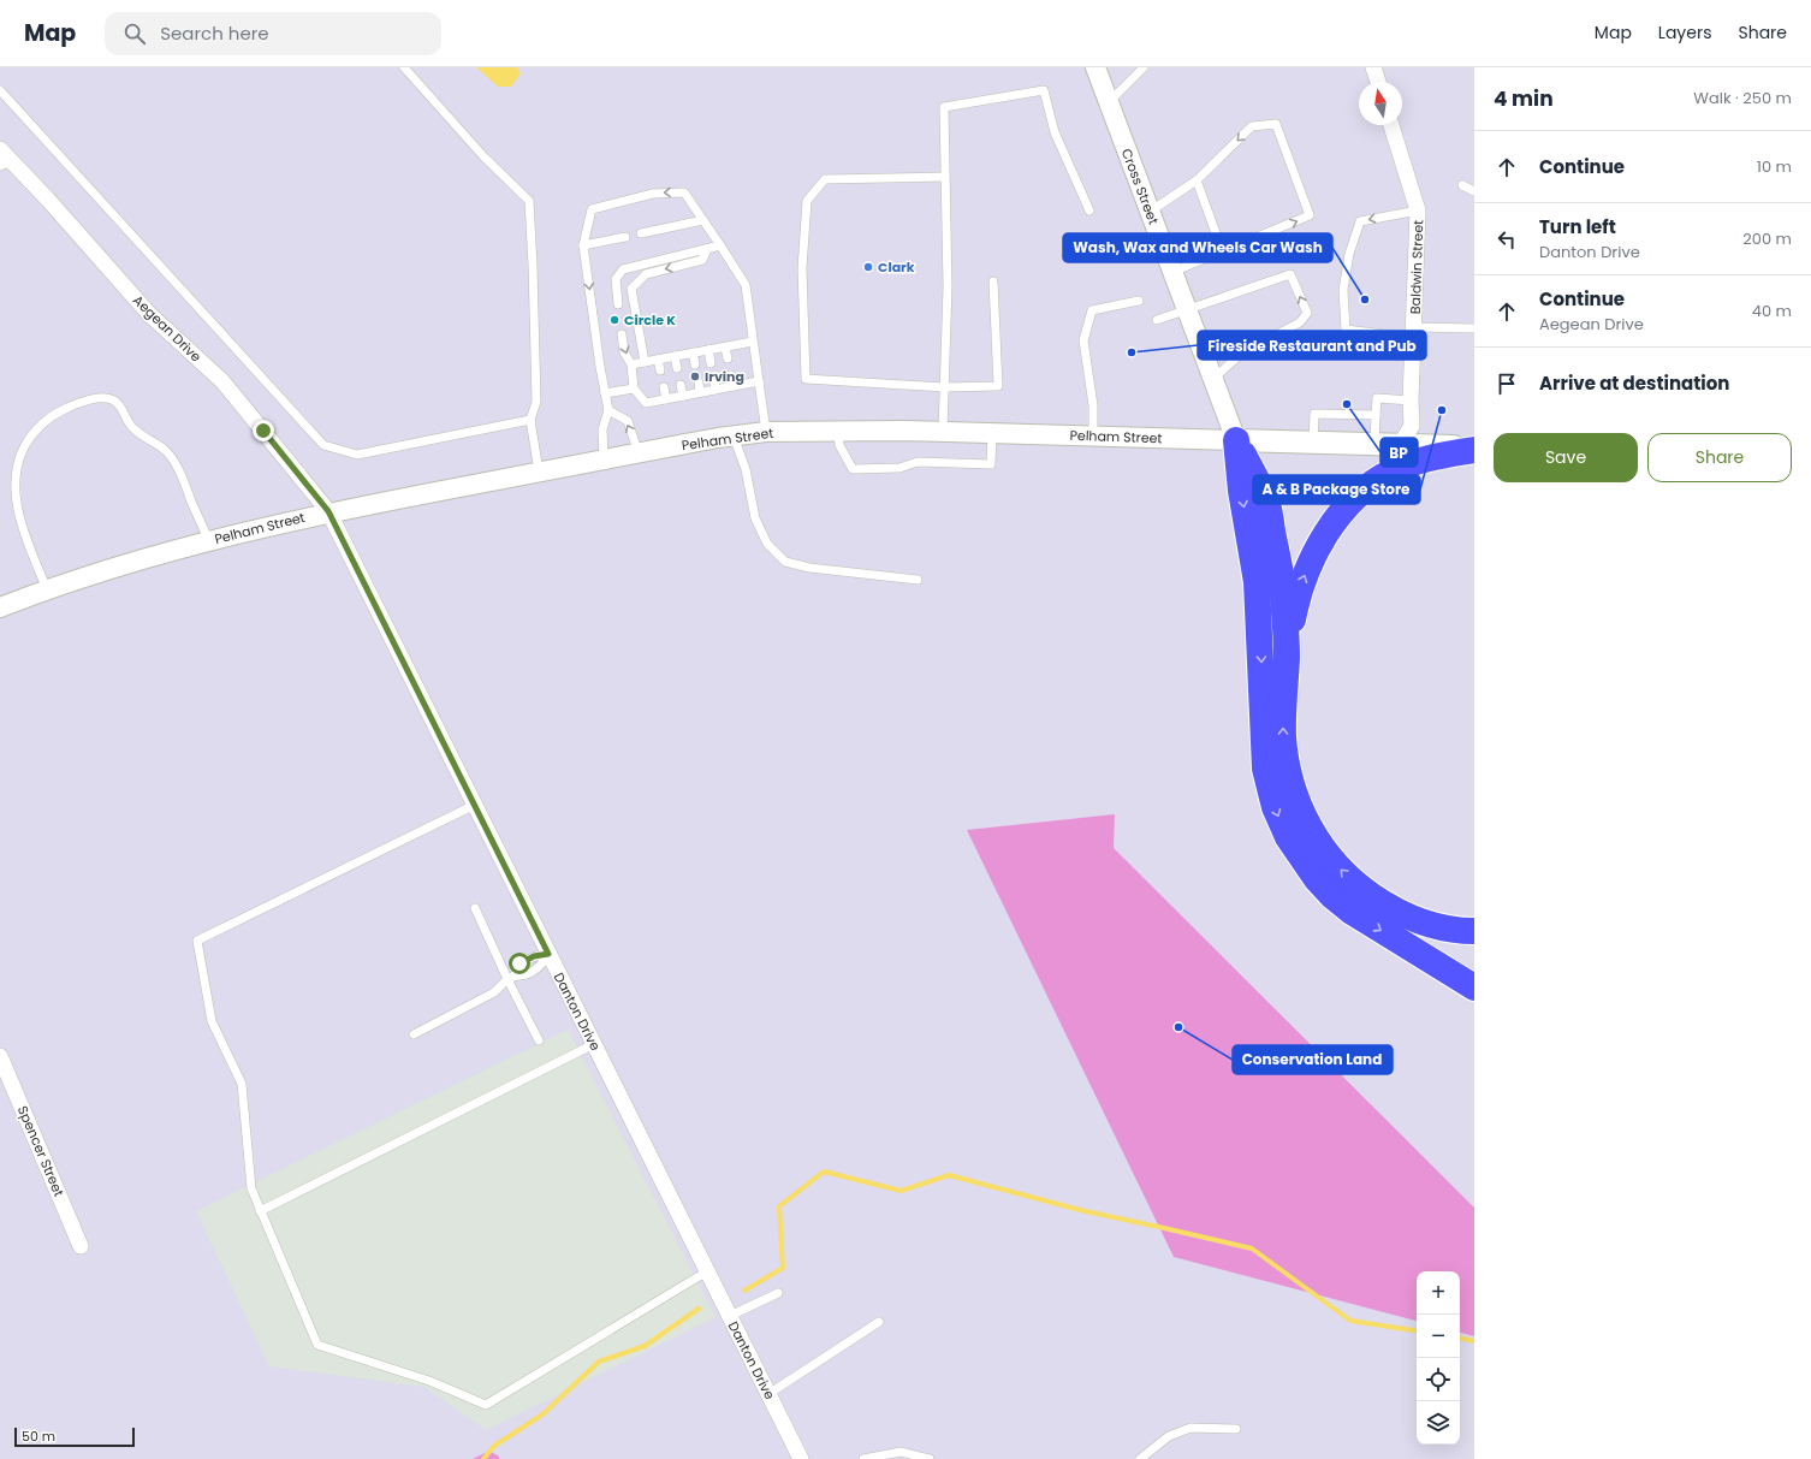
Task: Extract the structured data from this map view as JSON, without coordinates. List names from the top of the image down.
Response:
{
  "streets": {
    "main road": ["Pelham Street"],
    "street": [
      "Cross Street",
      "Baldwin Street",
      "Aegean Drive",
      "Danton Drive",
      "Spencer Street"
    ]
  },
  "crossings": [
    ["Cross Street", "Pelham Street"],
    ["Baldwin Street", "Pelham Street"],
    ["Aegean Drive", "Pelham Street"],
    ["Aegean Drive", "Danton Drive"],
    ["Pelham Street", "Danton Drive"]
  ],
  "places": [
    "Clark",
    "Wash, Wax and Wheels Car Wash",
    "Circle K",
    "Fireside Restaurant and Pub",
    "Irving",
    "BP",
    "A & B Package Store",
    "Conservation Land"
  ],
  "scale_bar": "50 m",
  "north": "top",
  "page": {
    "header": "Map",
    "search": "Search here",
    "nav": ["Map", "Layers", "Share"],
    "heading": ["4 min", "Walk · 250 m"],
    "list": [
      ["Continue", "10 m"],
      ["Turn left", "Danton Drive", "200 m"],
      ["Continue", "Aegean Drive", "40 m"],
      "Arrive at destination"
    ],
    "buttons": ["Save", "Share"],
    "map_buttons": ["+", "−"],
    "scale": "50 m"
  }
}
